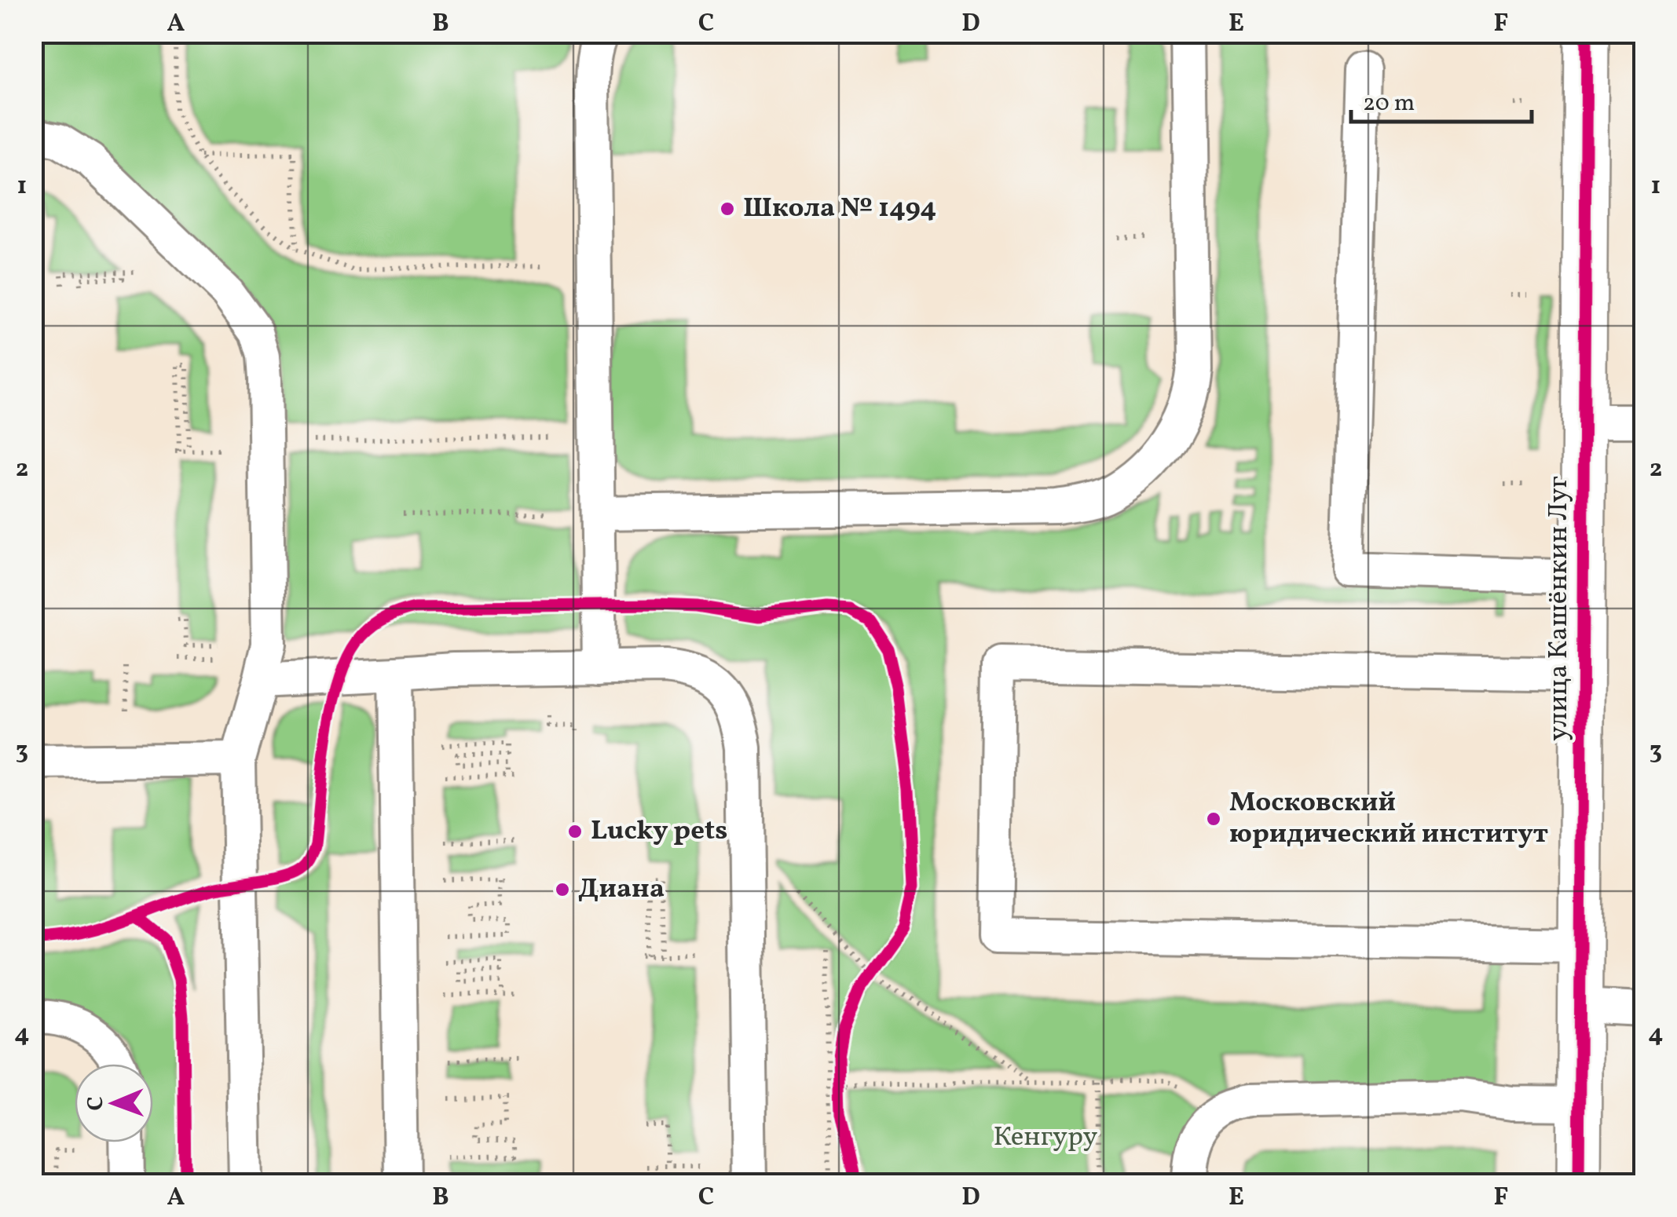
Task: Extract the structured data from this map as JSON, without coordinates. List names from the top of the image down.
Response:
{
  "streets": {
    "street": ["улица Кашёнкин Луг"]
  },
  "parks": ["Кенгуру"],
  "places": [
    "Школа № 1494",
    "Московский юридический институт",
    "Lucky pets",
    "Диана"
  ],
  "scale_bar": "20 m",
  "north": "left",
  "grid": {
    "columns": [
      "A",
      "B",
      "C",
      "D",
      "E",
      "F"
    ],
    "rows": [
      "1",
      "2",
      "3",
      "4"
    ]
  }
}
